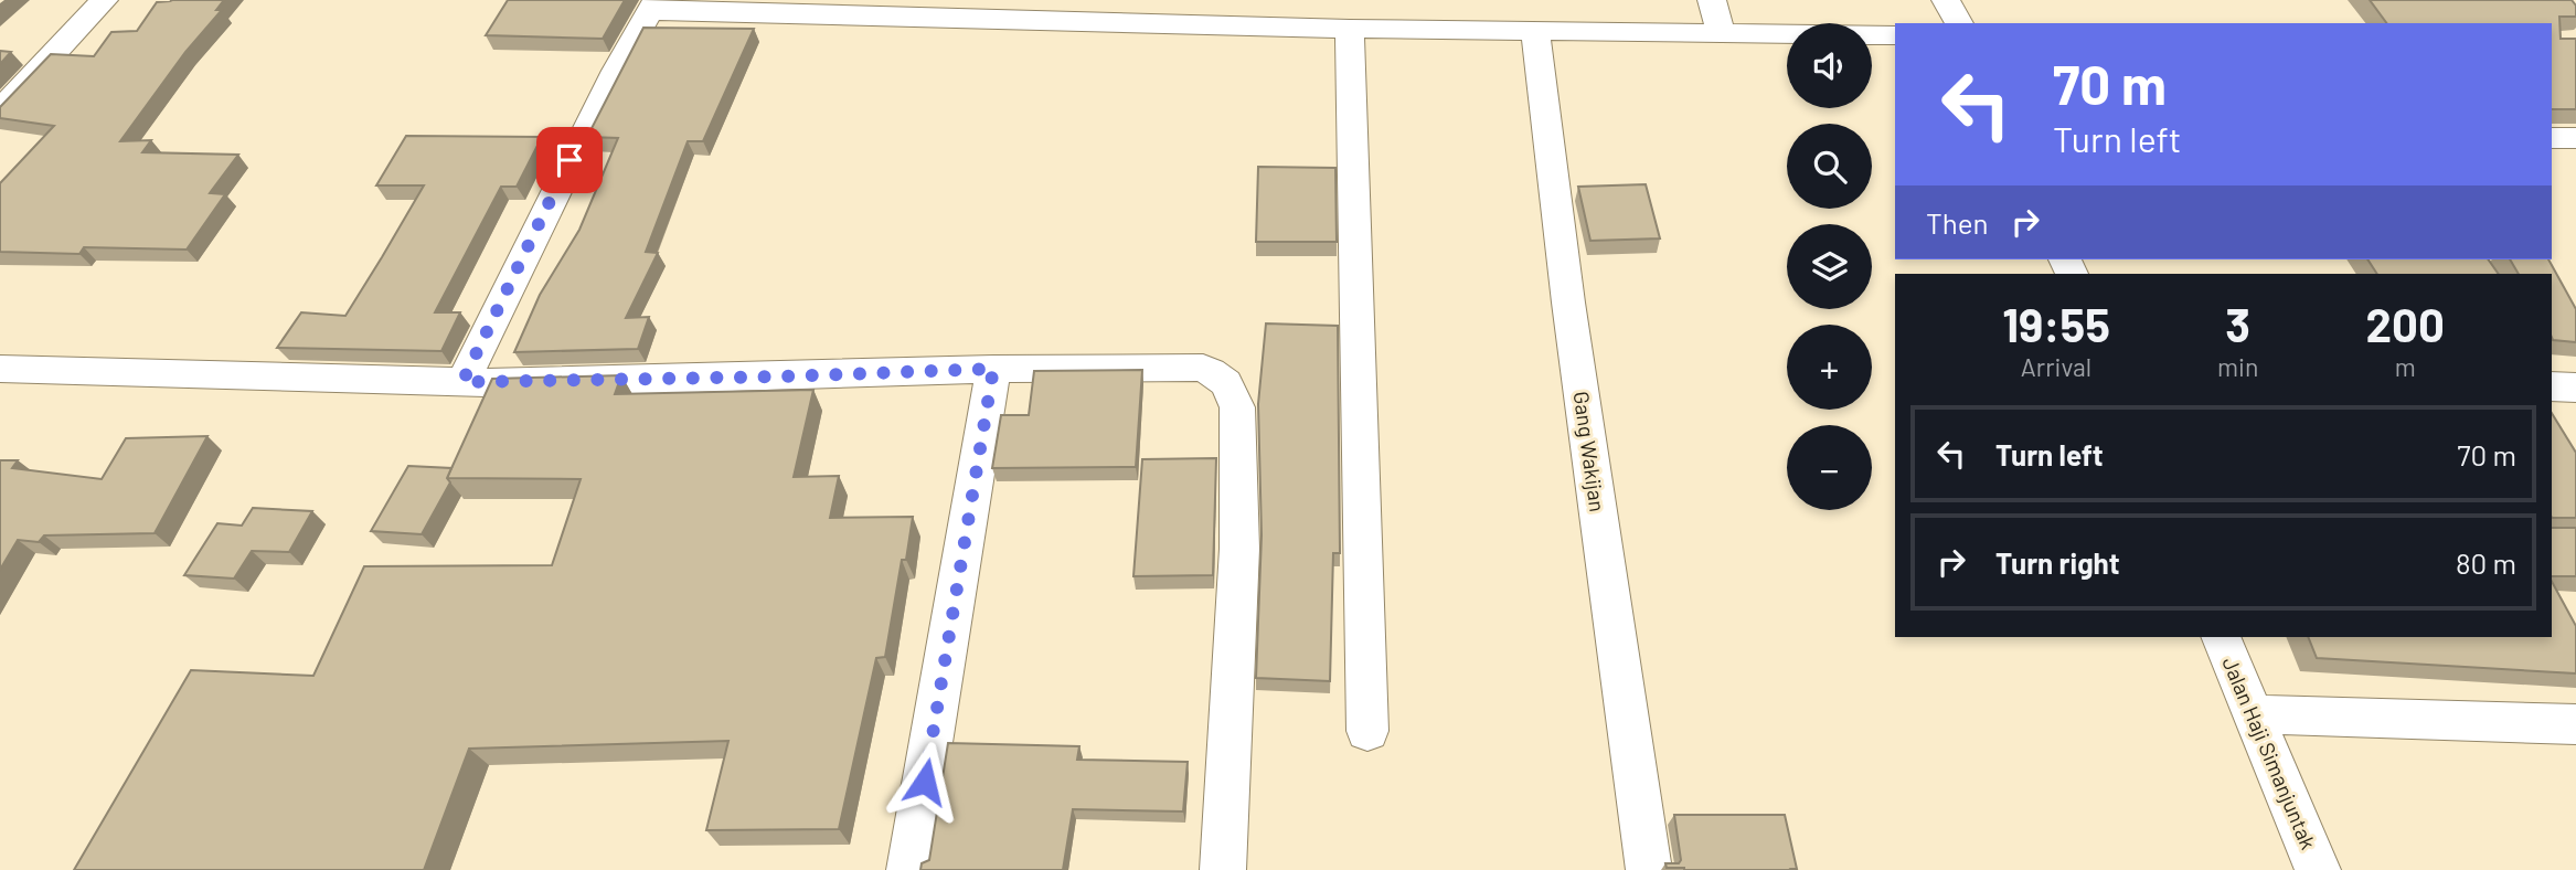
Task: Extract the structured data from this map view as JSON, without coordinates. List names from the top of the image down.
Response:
{
  "streets": {
    "street": ["Gang Wakijan", "Jalan Haji Simanjuntak"]
  },
  "page": {
    "map_buttons": ["+", "−"],
    "turn": ["70 m", "Turn left"],
    "then": "Then",
    "eta": [
      "19:55",
      "Arrival",
      "3",
      "min",
      "200",
      "m"
    ],
    "list": [
      {
        "name": "Turn left",
        "value": "70 m"
      },
      {
        "name": "Turn right",
        "value": "80 m"
      }
    ]
  }
}
